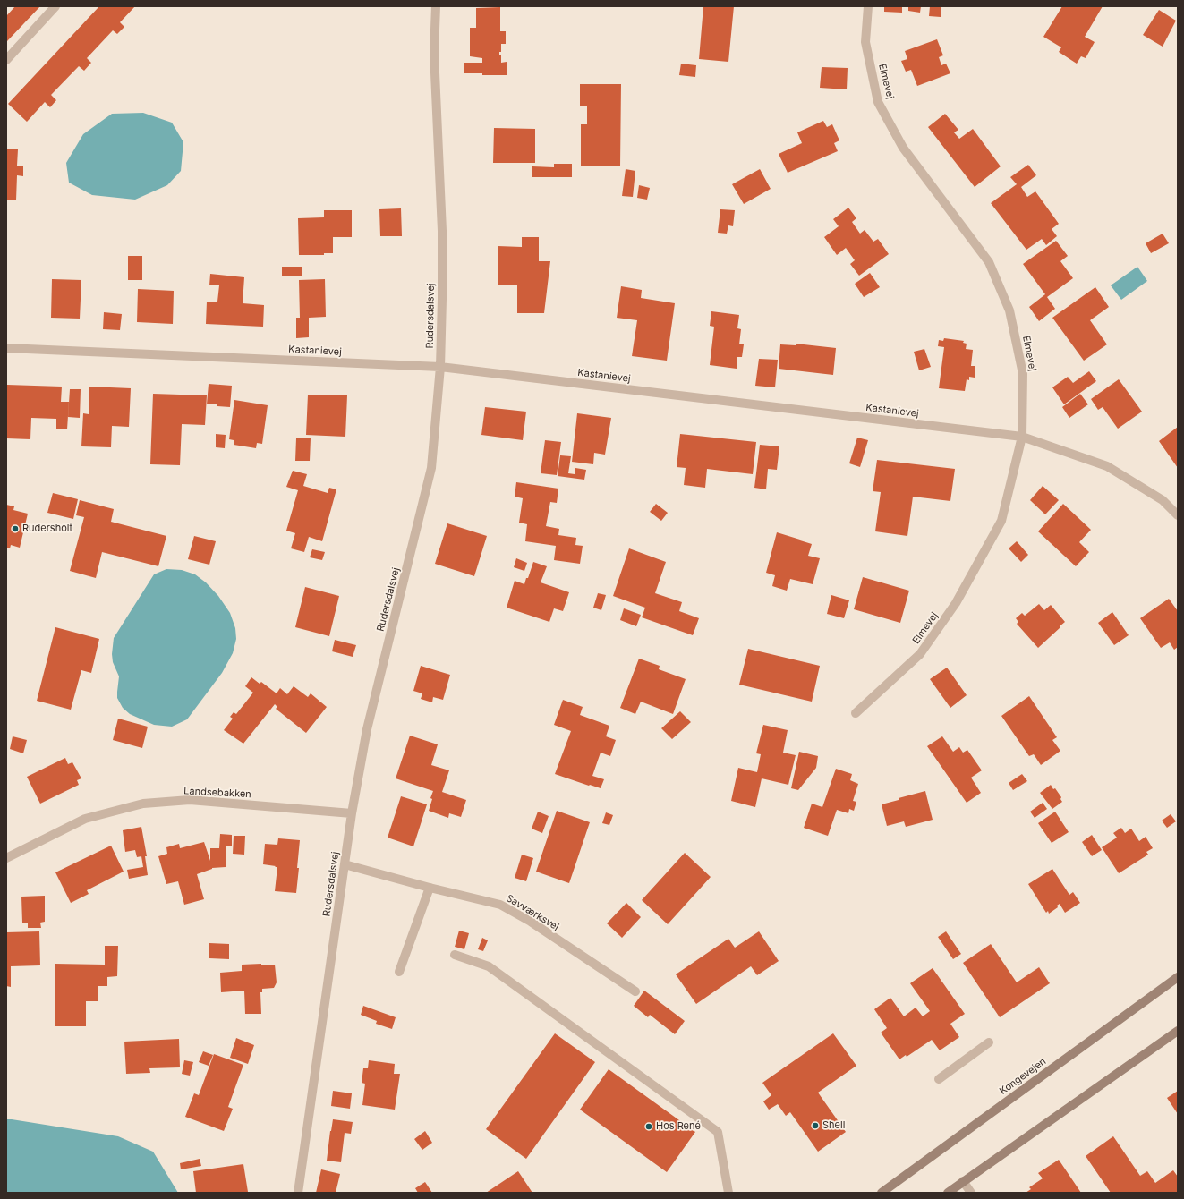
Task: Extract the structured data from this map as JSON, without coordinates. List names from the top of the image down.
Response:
{
  "streets": {
    "main road": ["Kongevejen"],
    "street": [
      "Elmevej",
      "Rudersdalsvej",
      "Kastanievej",
      "Landsebakken",
      "Savværksvej"
    ]
  },
  "crossings": [
    ["Elmevej", "Kastanievej"],
    ["Rudersdalsvej", "Kastanievej"],
    ["Rudersdalsvej", "Landsebakken"],
    ["Rudersdalsvej", "Savværksvej"]
  ],
  "places": ["Rudersholt", "Shell", "Hos René"]
}
